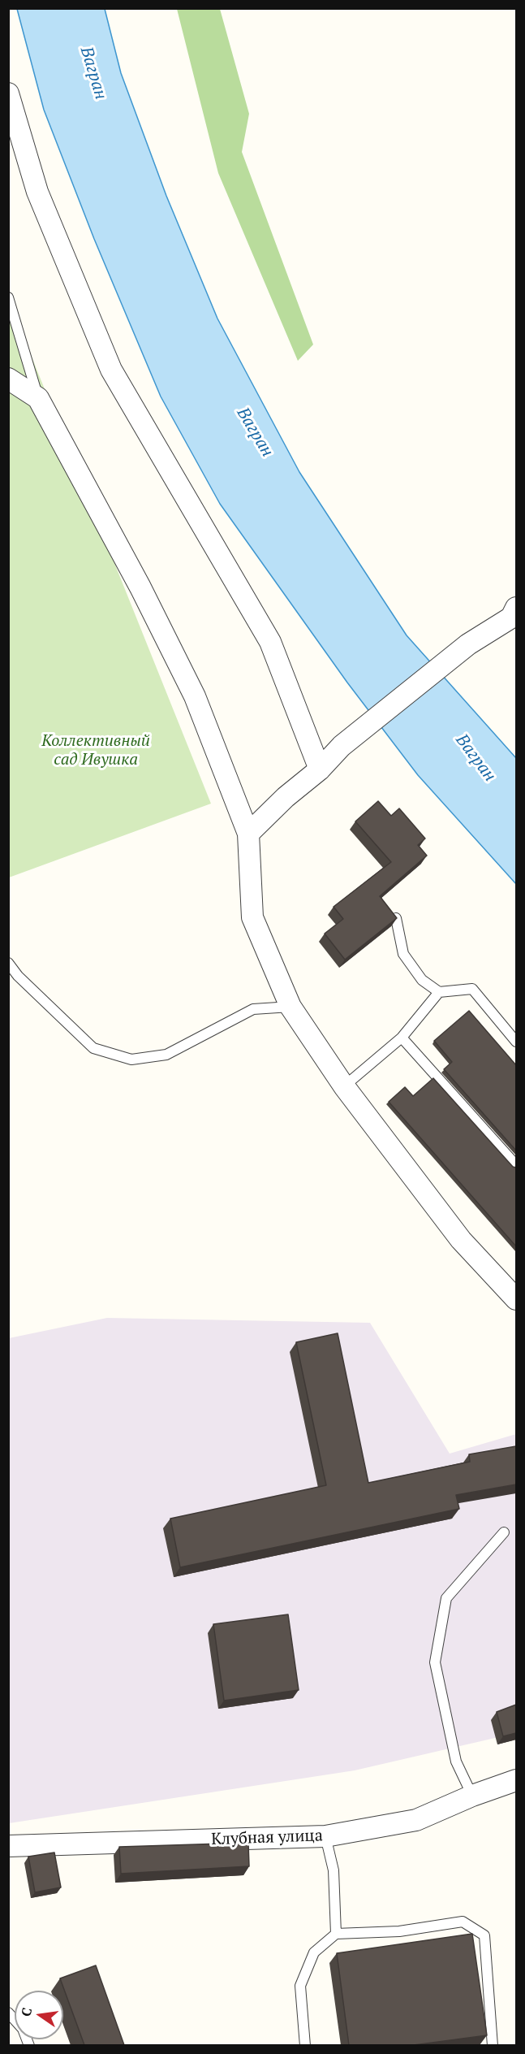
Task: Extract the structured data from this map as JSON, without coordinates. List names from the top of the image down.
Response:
{
  "streets": {
    "street": ["Клубная улица"]
  },
  "water": ["Вагран"],
  "parks": ["Коллективный сад Ивушка"],
  "north": "left"
}
